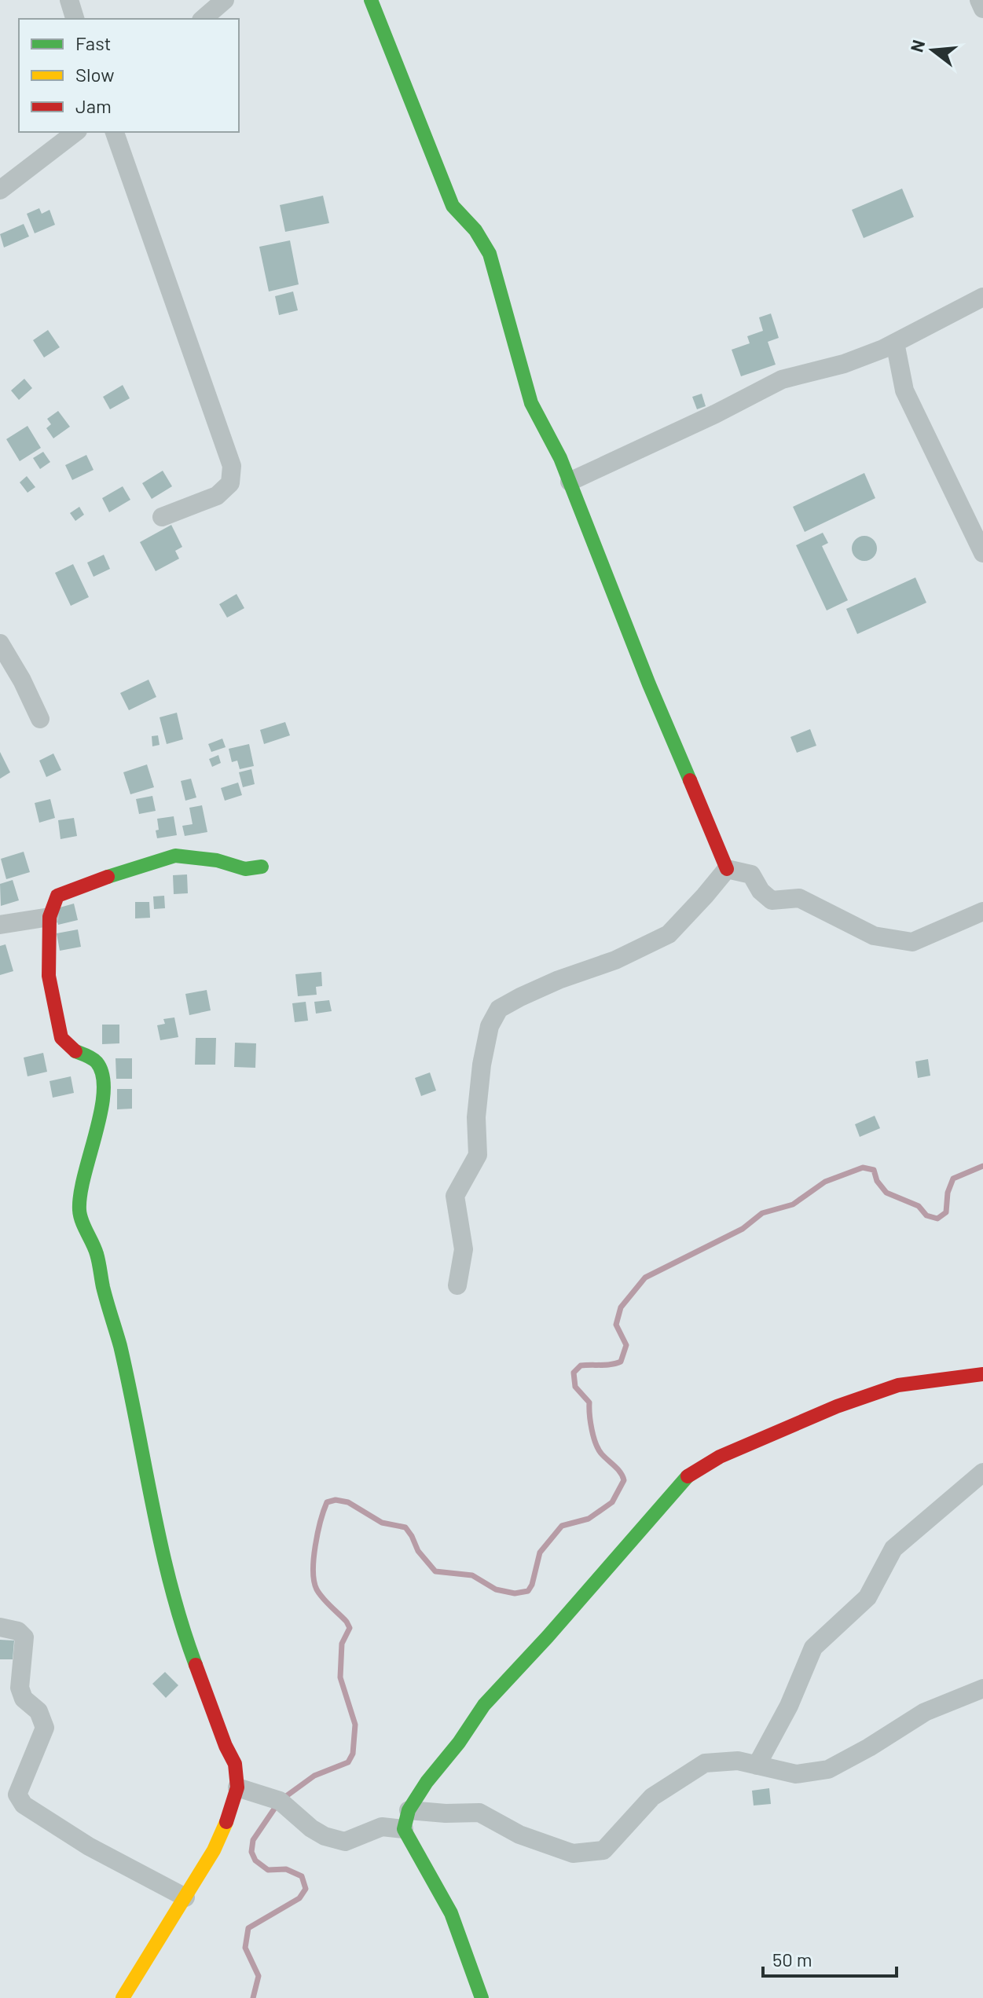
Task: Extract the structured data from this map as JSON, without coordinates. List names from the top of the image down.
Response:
{
  "legend": ["Fast", "Slow", "Jam"],
  "scale_bar": "50 m",
  "north": "left"
}
